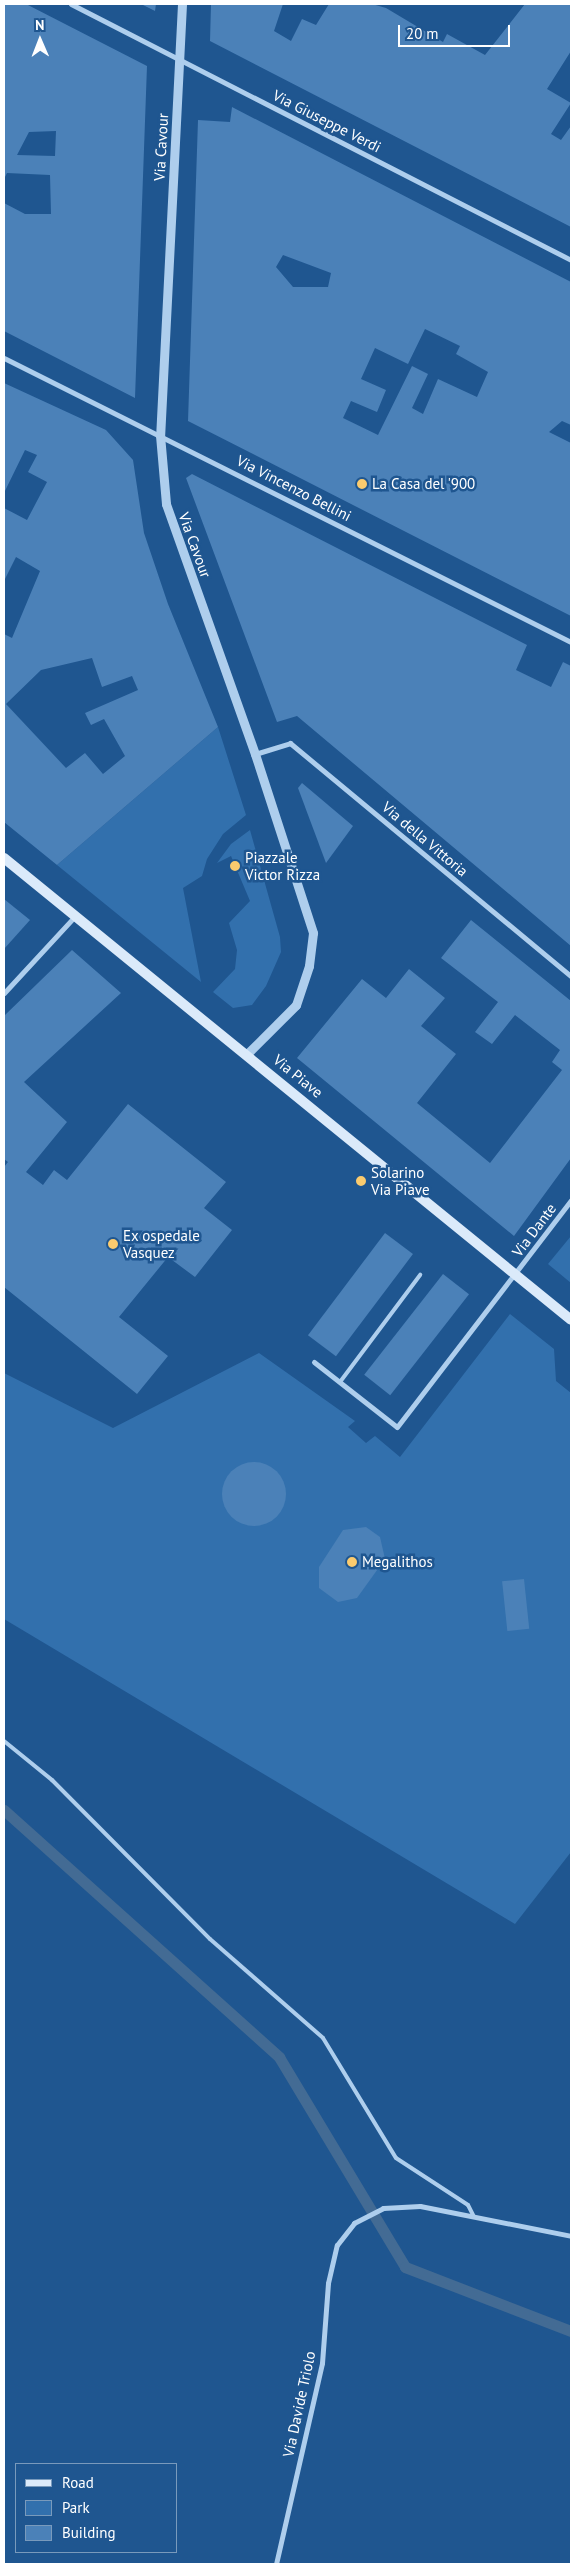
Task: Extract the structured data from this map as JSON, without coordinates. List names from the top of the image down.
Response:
{
  "streets": {
    "main road": ["Via Piave"],
    "street": [
      "Via Giuseppe Verdi",
      "Via Cavour",
      "Via Vincenzo Bellini",
      "Via della Vittoria",
      "Via Dante",
      "Via Davide Triolo"
    ]
  },
  "crossings": [
    ["Via Giuseppe Verdi", "Via Cavour"],
    ["Via Cavour", "Via Vincenzo Bellini"],
    ["Via Cavour", "Via della Vittoria"],
    ["Via Cavour", "Via Piave"],
    ["Via Piave", "Via Dante"]
  ],
  "places": [
    "La Casa del '900",
    "Piazzale Victor Rizza",
    "Solarino Via Piave",
    "Ex ospedale Vasquez",
    "Megalithos"
  ],
  "legend": ["Road", "Park", "Building"],
  "scale_bar": "20 m",
  "north": "top"
}
